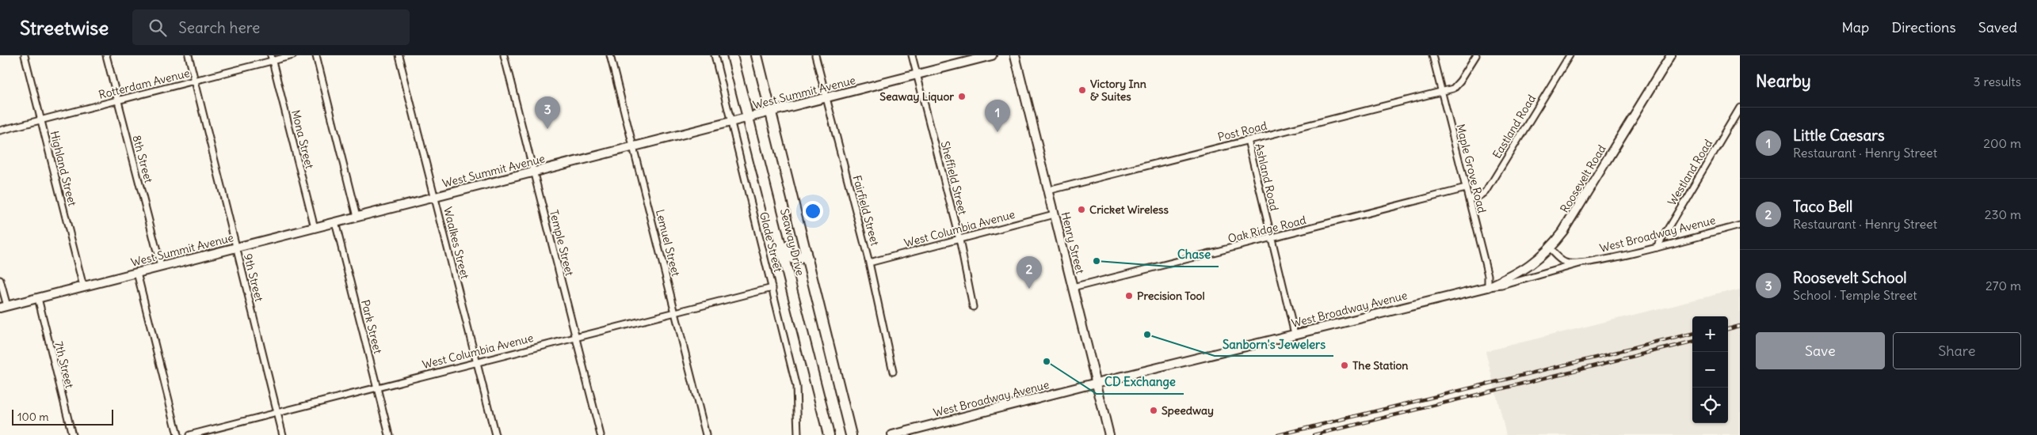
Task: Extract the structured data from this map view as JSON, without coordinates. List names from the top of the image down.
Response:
{
  "streets": {
    "highway": ["Seaway Drive"],
    "street": [
      "Rotterdam Avenue",
      "West Summit Avenue",
      "Eastland Road",
      "Post Road",
      "Mona Street",
      "8th Street",
      "Highland Street",
      "Maple Grove Road",
      "Westland Road",
      "Ashland Road",
      "Sheffield Street",
      "Roosevelt Road",
      "Fairfield Street",
      "West Columbia Avenue",
      "Oak Ridge Road",
      "West Broadway Avenue",
      "Glade Street",
      "Waalkes Street",
      "Temple Street",
      "Lemuel Street",
      "Henry Street",
      "9th Street",
      "Park Street",
      "7th Street"
    ]
  },
  "crossings": [
    ["Rotterdam Avenue", "Mona Street"],
    ["Rotterdam Avenue", "8th Street"],
    ["Rotterdam Avenue", "Highland Street"],
    ["Rotterdam Avenue", "9th Street"],
    ["West Summit Avenue", "Mona Street"],
    ["West Summit Avenue", "8th Street"],
    ["West Summit Avenue", "Highland Street"],
    ["West Summit Avenue", "Sheffield Street"],
    ["West Summit Avenue", "Fairfield Street"],
    ["West Summit Avenue", "Glade Street"],
    ["West Summit Avenue", "Seaway Drive"],
    ["West Summit Avenue", "Waalkes Street"],
    ["West Summit Avenue", "Temple Street"],
    ["West Summit Avenue", "Lemuel Street"],
    ["West Summit Avenue", "9th Street"],
    ["West Summit Avenue", "Park Street"],
    ["West Summit Avenue", "7th Street"],
    ["Eastland Road", "Maple Grove Road"],
    ["Post Road", "Maple Grove Road"],
    ["Post Road", "Ashland Road"],
    ["Post Road", "Henry Street"],
    ["Maple Grove Road", "Roosevelt Road"],
    ["Maple Grove Road", "Oak Ridge Road"],
    ["Maple Grove Road", "West Broadway Avenue"],
    ["Westland Road", "West Broadway Avenue"],
    ["Ashland Road", "Oak Ridge Road"],
    ["Ashland Road", "West Broadway Avenue"],
    ["Sheffield Street", "West Columbia Avenue"],
    ["Roosevelt Road", "West Broadway Avenue"],
    ["Fairfield Street", "West Columbia Avenue"],
    ["West Columbia Avenue", "Glade Street"],
    ["West Columbia Avenue", "Waalkes Street"],
    ["West Columbia Avenue", "Temple Street"],
    ["West Columbia Avenue", "Lemuel Street"],
    ["West Columbia Avenue", "Henry Street"],
    ["West Columbia Avenue", "9th Street"],
    ["West Columbia Avenue", "Park Street"],
    ["Oak Ridge Road", "Henry Street"],
    ["West Broadway Avenue", "Henry Street"]
  ],
  "places": [
    "Victory Inn & Suites",
    "Seaway Liquor",
    "Cricket Wireless",
    "Chase",
    "Precision Tool",
    "Sanborn's Jewelers",
    "CD Exchange",
    "The Station",
    "Speedway"
  ],
  "scale_bar": "100 m",
  "page": {
    "header": "Streetwise",
    "search": "Search here",
    "nav": ["Map", "Directions", "Saved"],
    "heading": ["Nearby", "3 results"],
    "pins": ["3", "1", "2"],
    "list": [
      {
        "mark": "1",
        "name": "Little Caesars",
        "note": "Restaurant · Henry Street",
        "value": "200 m"
      },
      {
        "mark": "2",
        "name": "Taco Bell",
        "note": "Restaurant · Henry Street",
        "value": "230 m"
      },
      {
        "mark": "3",
        "name": "Roosevelt School",
        "note": "School · Temple Street",
        "value": "270 m"
      }
    ],
    "map_buttons": ["+", "−"],
    "buttons": ["Save", "Share"],
    "scale": "100 m"
  }
}
